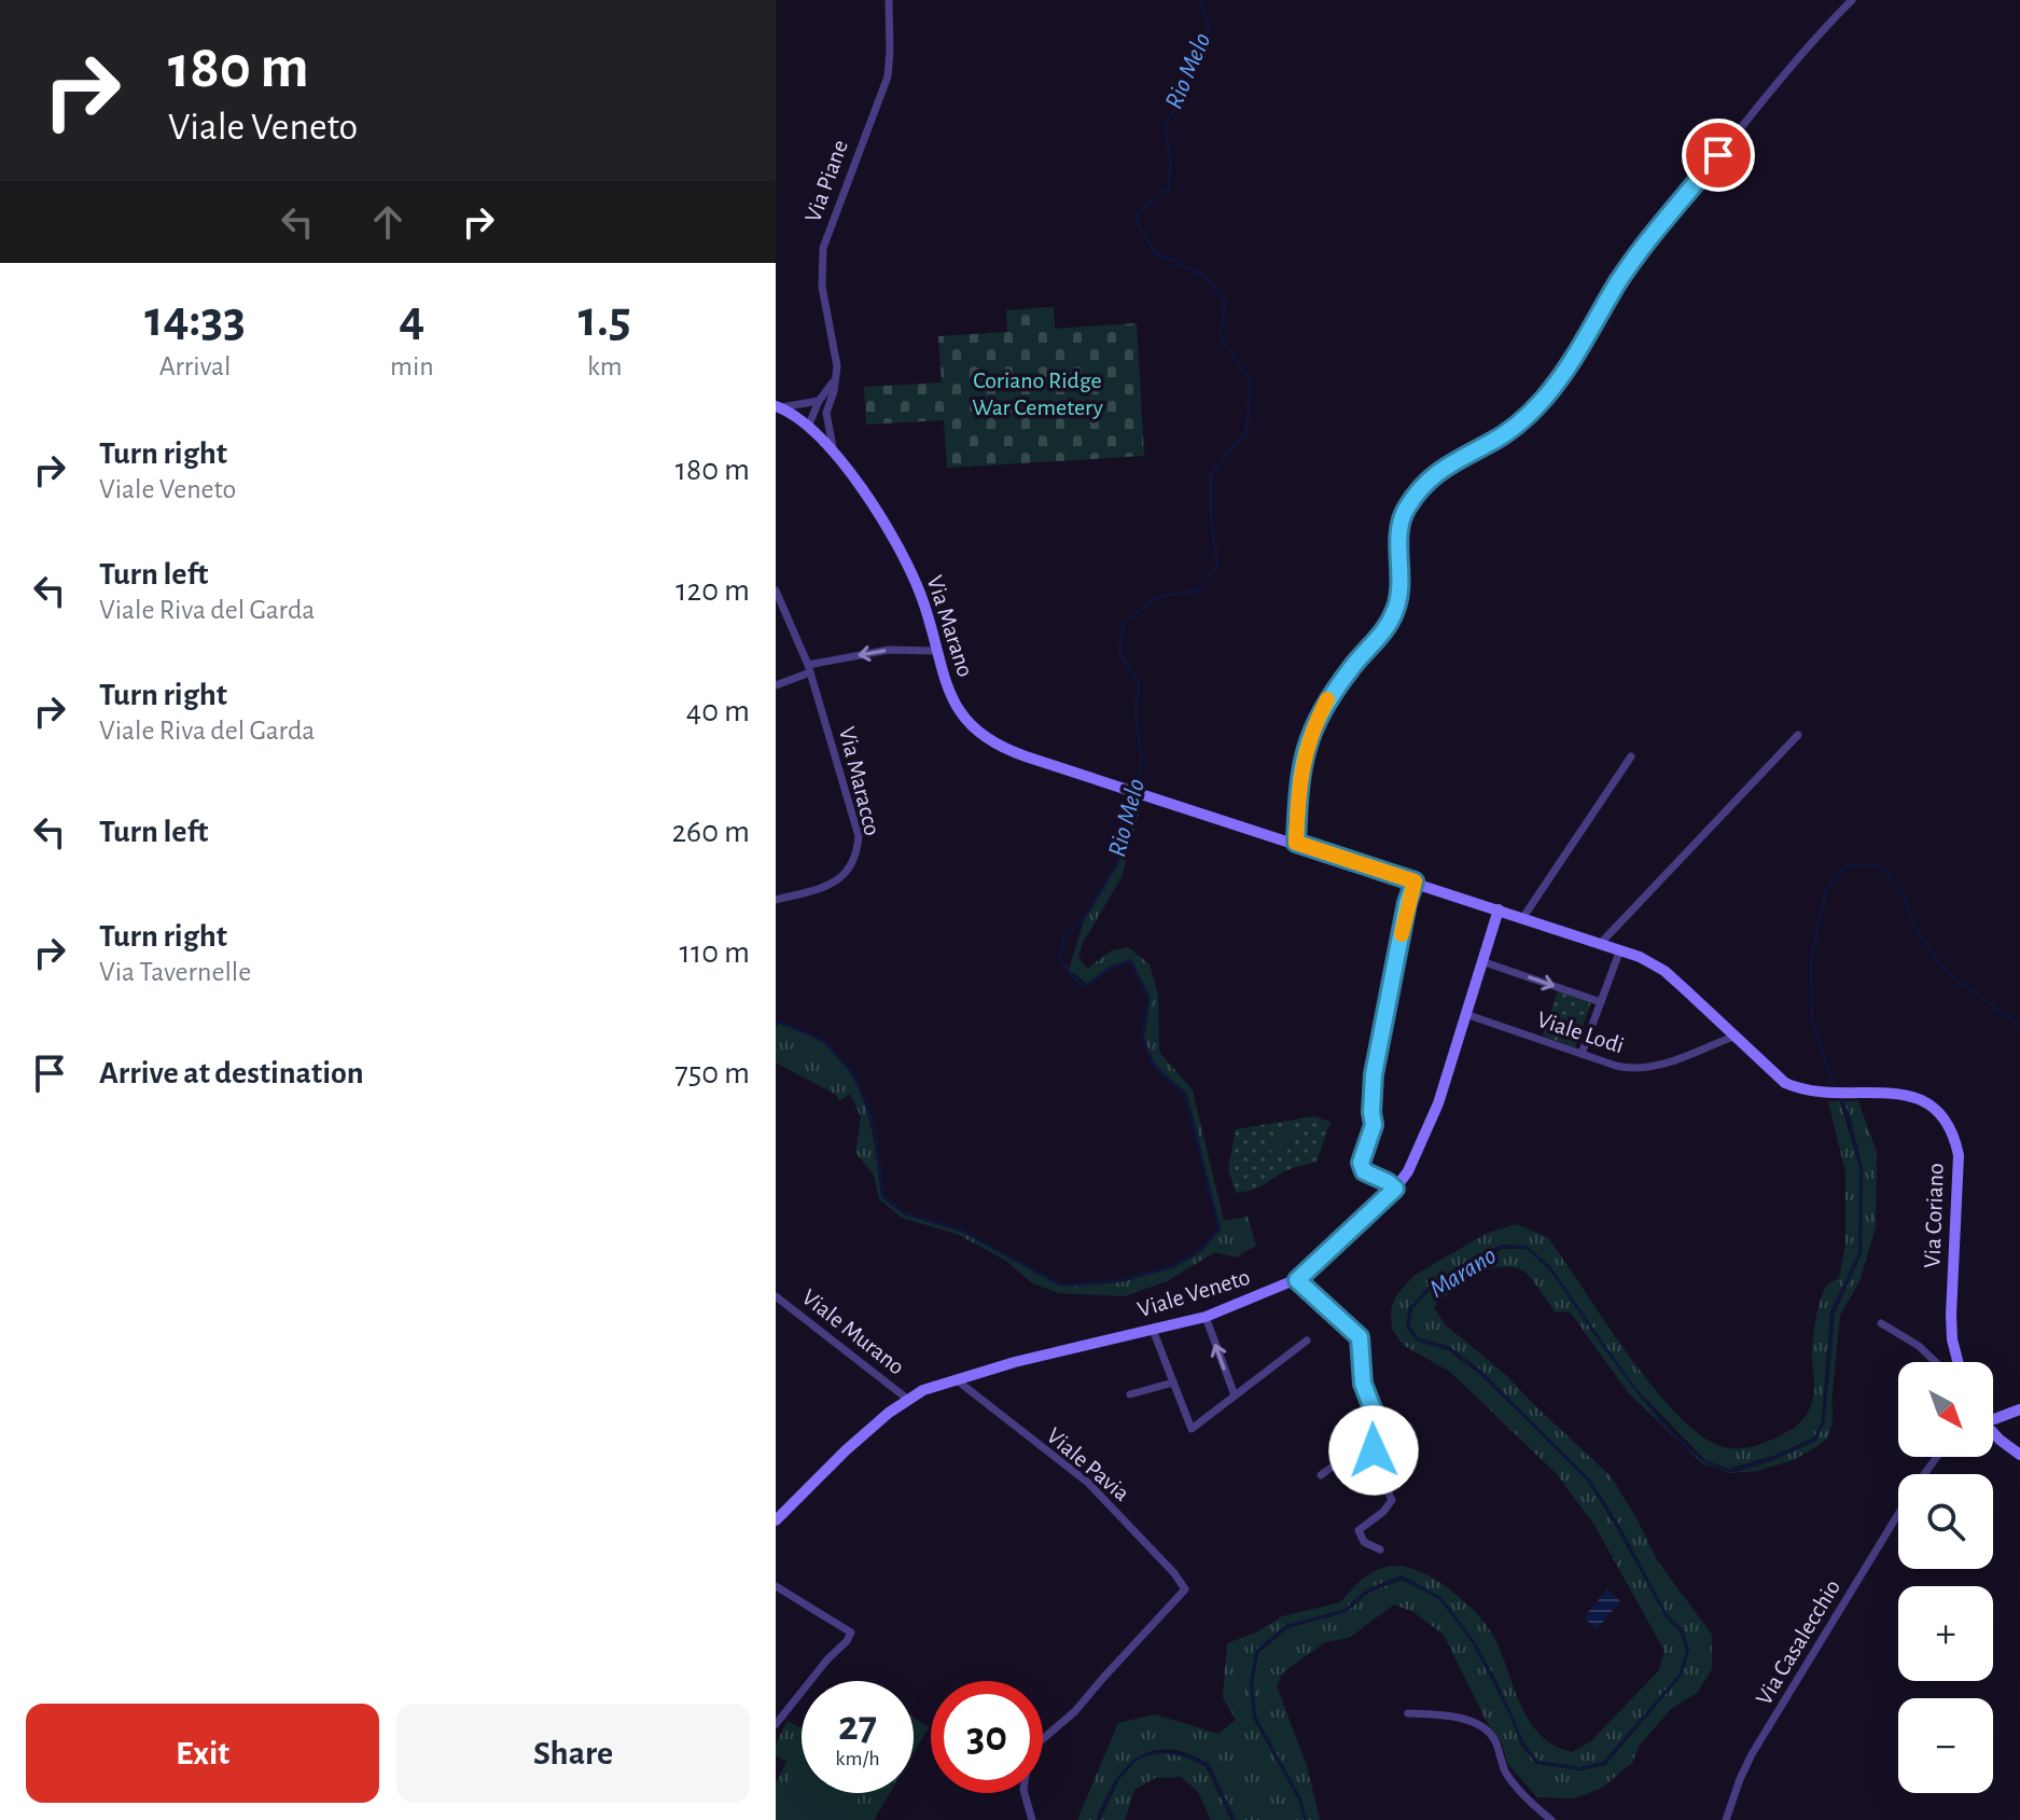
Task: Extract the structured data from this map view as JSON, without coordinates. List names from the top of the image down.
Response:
{
  "streets": {
    "main road": ["Via Marano", "Via Coriano", "Viale Veneto"],
    "street": [
      "Via Piane",
      "Via Maracco",
      "Viale Lodi",
      "Viale Murano",
      "Viale Pavia",
      "Via Casalecchio"
    ]
  },
  "crossings": [
    ["Via Piane", "Via Marano"],
    ["Via Marano", "Via Coriano"],
    ["Via Marano", "Viale Veneto"],
    ["Viale Lodi", "Via Coriano"],
    ["Viale Lodi", "Viale Veneto"],
    ["Via Coriano", "Viale Veneto"],
    ["Viale Veneto", "Viale Murano"],
    ["Viale Veneto", "Viale Pavia"]
  ],
  "water": ["Rio Melo", "Marano"],
  "parks": ["Coriano Ridge War Cemetery"],
  "north": "bottom right",
  "page": {
    "turn": ["180 m", "Viale Veneto"],
    "eta": [
      "14:33",
      "Arrival",
      "4",
      "min",
      "1.5",
      "km"
    ],
    "list": [
      {
        "name": "Turn right",
        "note": "Viale Veneto",
        "value": "180 m"
      },
      {
        "name": "Turn left",
        "note": "Viale Riva del Garda",
        "value": "120 m"
      },
      {
        "name": "Turn right",
        "note": "Viale Riva del Garda",
        "value": "40 m"
      },
      {
        "name": "Turn left",
        "value": "260 m"
      },
      {
        "name": "Turn right",
        "note": "Via Tavernelle",
        "value": "110 m"
      },
      {
        "name": "Arrive at destination",
        "value": "750 m"
      }
    ],
    "map_buttons": ["+", "−"],
    "speed": "27 km/h",
    "limit": "30",
    "buttons": ["Exit", "Share"]
  }
}
